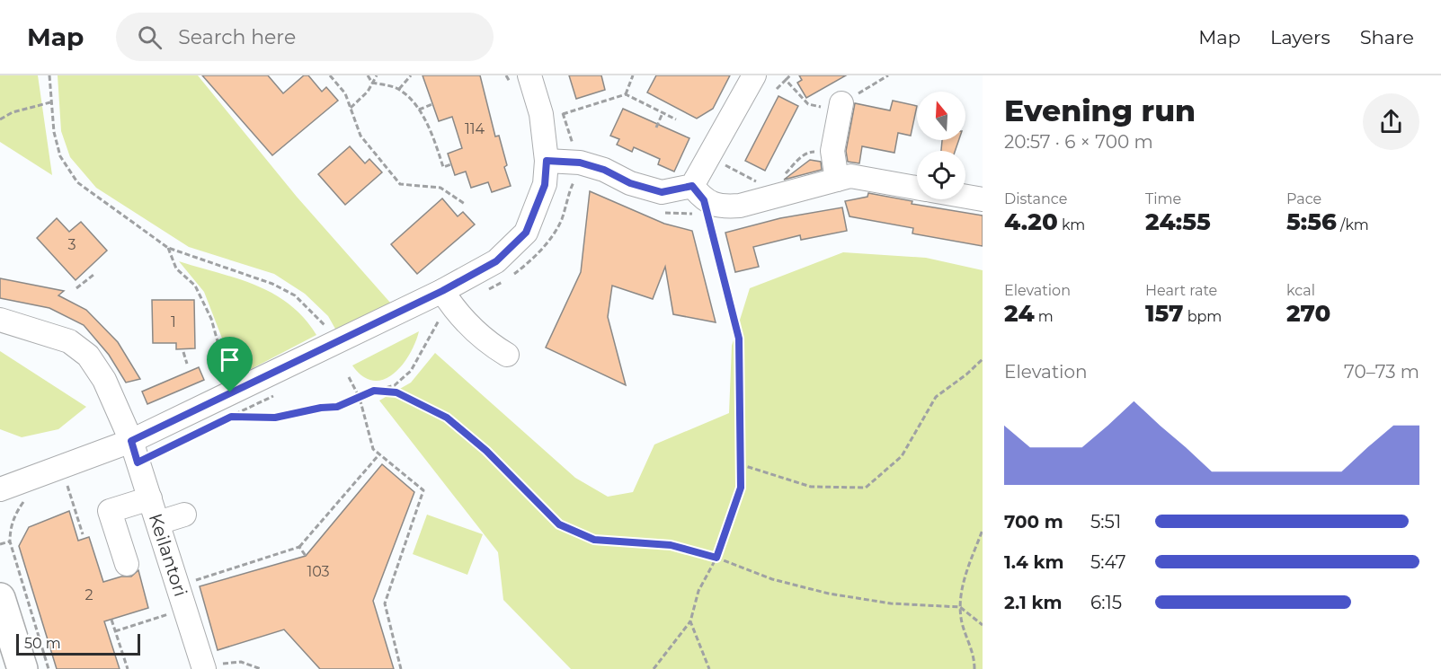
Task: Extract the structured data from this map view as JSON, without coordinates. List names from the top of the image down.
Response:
{
  "streets": {
    "street": ["Keilantori"]
  },
  "house_numbers": [
    "114",
    "3",
    "1",
    "103",
    "2"
  ],
  "scale_bar": "50 m",
  "north": "top",
  "page": {
    "header": "Map",
    "search": "Search here",
    "nav": ["Map", "Layers", "Share"],
    "heading": ["Evening run", "20:57 · 6 × 700 m"],
    "stats": [
      ["Distance", "4.20 km"],
      ["Time", "24:55"],
      ["Pace", "5:56 /km"],
      ["Elevation", "24 m"],
      ["Heart rate", "157 bpm"],
      ["kcal", "270"]
    ],
    "chart": ["Elevation", "70–73 m"],
    "list": [
      {
        "name": "700 m",
        "note": "5:51"
      },
      {
        "name": "1.4 km",
        "note": "5:47"
      },
      {
        "name": "2.1 km",
        "note": "6:15"
      }
    ],
    "scale": "50 m"
  }
}
